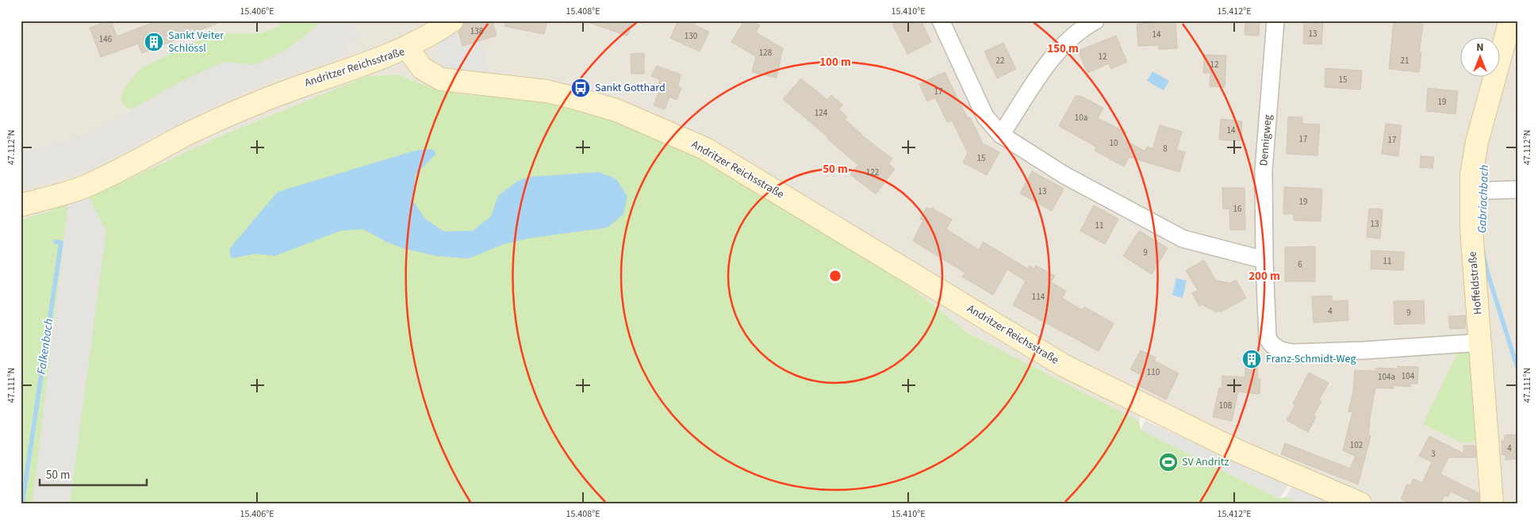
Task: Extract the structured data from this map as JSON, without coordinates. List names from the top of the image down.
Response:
{
  "streets": {
    "street": ["Andritzer Reichsstraße", "Dennigweg", "Hoffeldstraße"]
  },
  "water": ["Gabriachbach", "Falkenbach"],
  "places": {
    "building": ["Sankt Veiter Schlössl", "Franz-Schmidt-Weg"],
    "bus stop": ["Sankt Gotthard"],
    "sports": ["SV Andritz"]
  },
  "house_numbers": [
    "138",
    "13",
    "14",
    "130",
    "146",
    "128",
    "12",
    "22",
    "21",
    "12",
    "15",
    "17",
    "19",
    "124",
    "10a",
    "14",
    "17",
    "17",
    "10",
    "8",
    "15",
    "122",
    "13",
    "19",
    "16",
    "13",
    "11",
    "9",
    "11",
    "6",
    "114",
    "4",
    "9",
    "110",
    "104",
    "104a",
    "108",
    "102",
    "4",
    "3"
  ],
  "scale_bar": "50 m",
  "north": "top",
  "coordinates": [
    "15.406°E",
    "15.408°E",
    "15.410°E",
    "15.412°E",
    "47.112°N",
    "47.111°N"
  ],
  "rings": [
    "150 m",
    "100 m",
    "50 m",
    "200 m"
  ]
}
